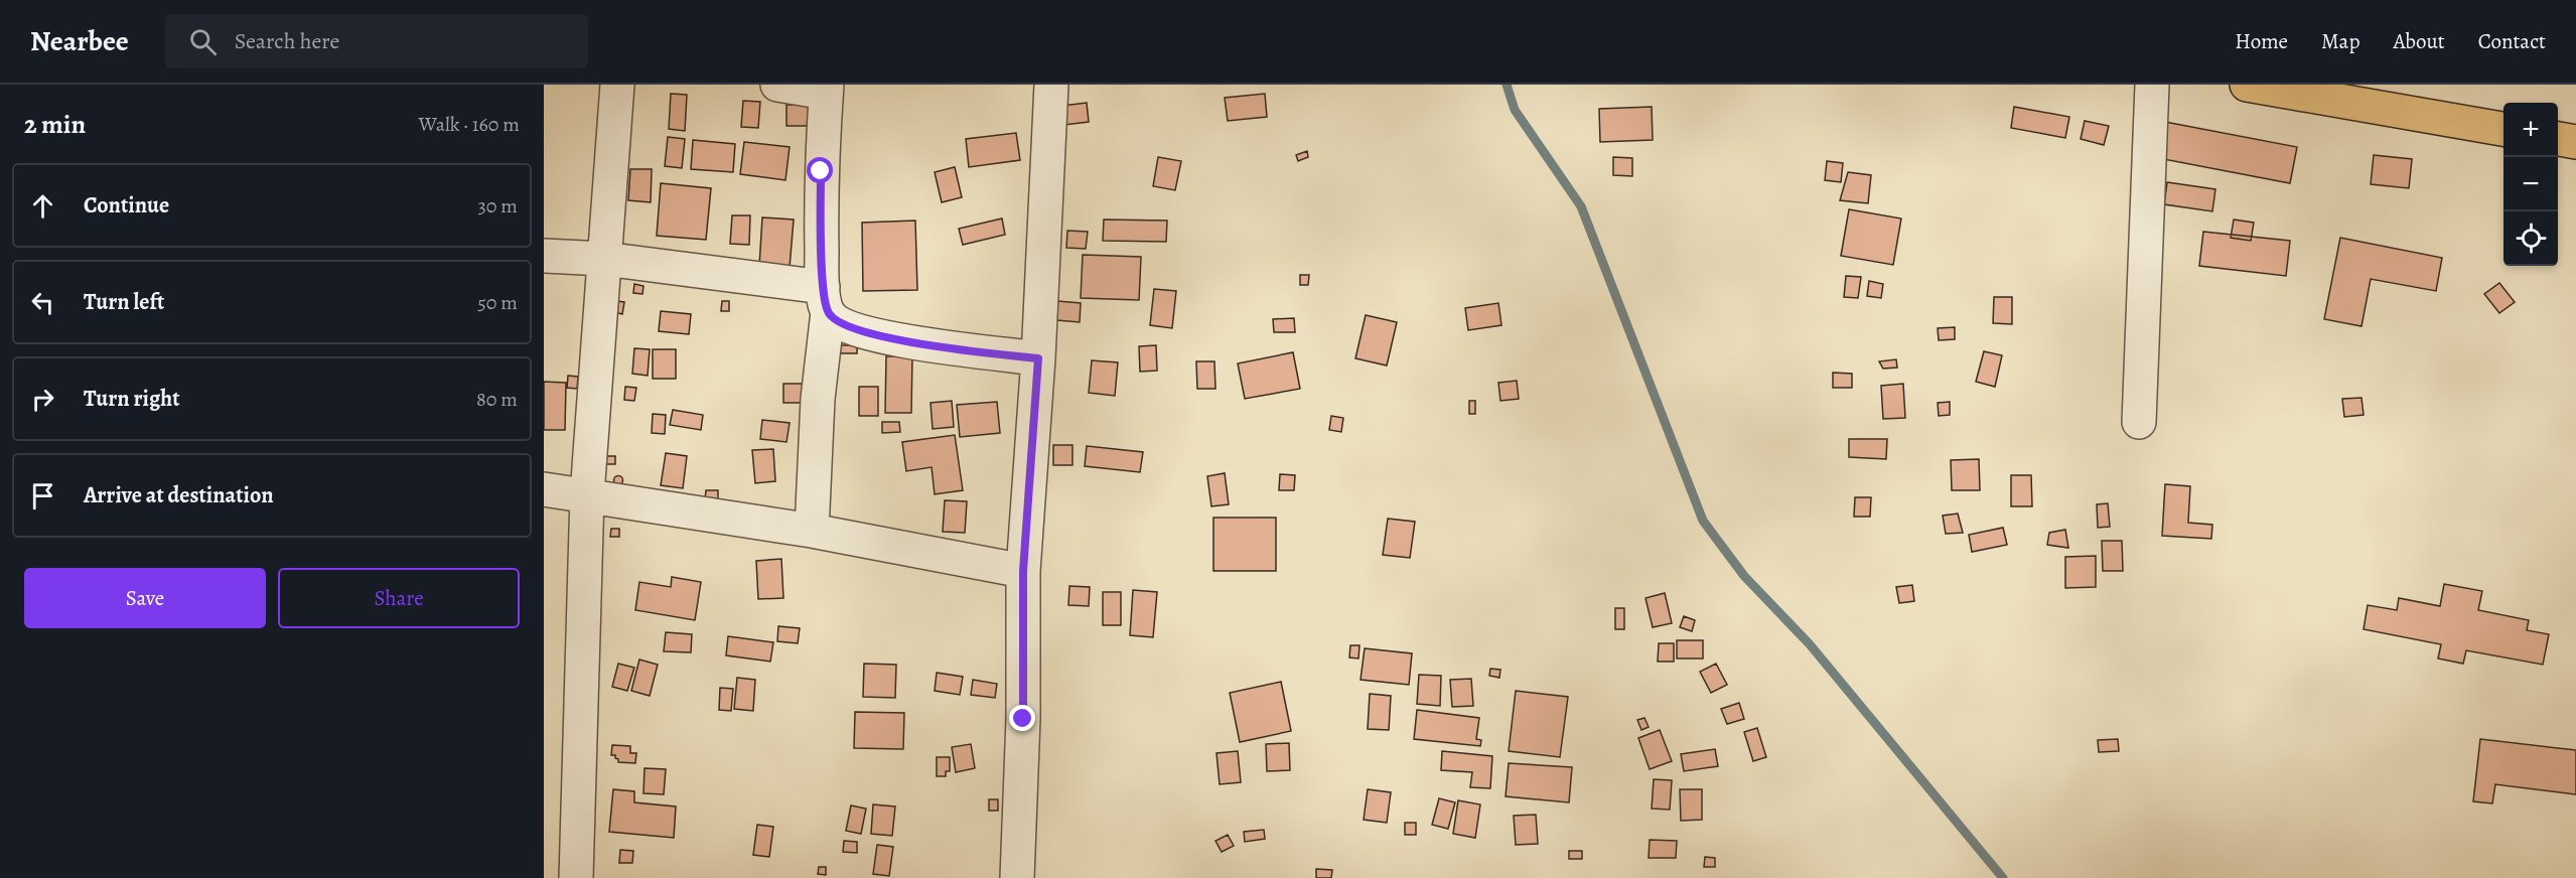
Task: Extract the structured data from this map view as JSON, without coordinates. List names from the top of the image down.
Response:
{
  "page": {
    "header": "Nearbee",
    "search": "Search here",
    "nav": [
      "Home",
      "Map",
      "About",
      "Contact"
    ],
    "heading": ["2 min", "Walk · 160 m"],
    "map_buttons": ["+", "−"],
    "list": [
      ["Continue", "30 m"],
      ["Turn left", "50 m"],
      ["Turn right", "80 m"],
      "Arrive at destination"
    ],
    "buttons": ["Save", "Share"]
  }
}
